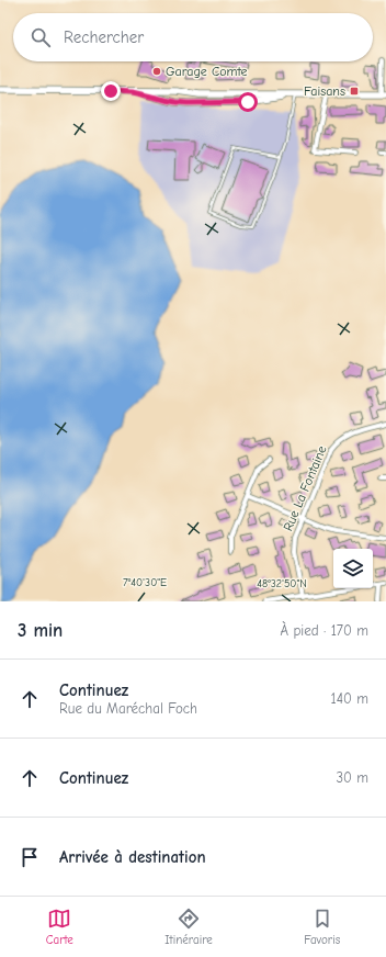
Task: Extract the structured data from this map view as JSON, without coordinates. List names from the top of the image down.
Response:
{
  "streets": {
    "street": ["Rue La Fontaine"]
  },
  "places": {
    "other": ["Garage Comte"],
    "transit": ["Faisans"]
  },
  "page": {
    "search": "Rechercher",
    "heading": ["3 min", "À pied · 170 m"],
    "list": [
      ["Continuez", "Rue du Maréchal Foch", "140 m"],
      ["Continuez", "30 m"],
      "Arrivée à destination"
    ],
    "nav": ["Carte", "Itinéraire", "Favoris"]
  },
  "coordinates": ["7°40'30\"E", "48°32'50\"N"]
}
